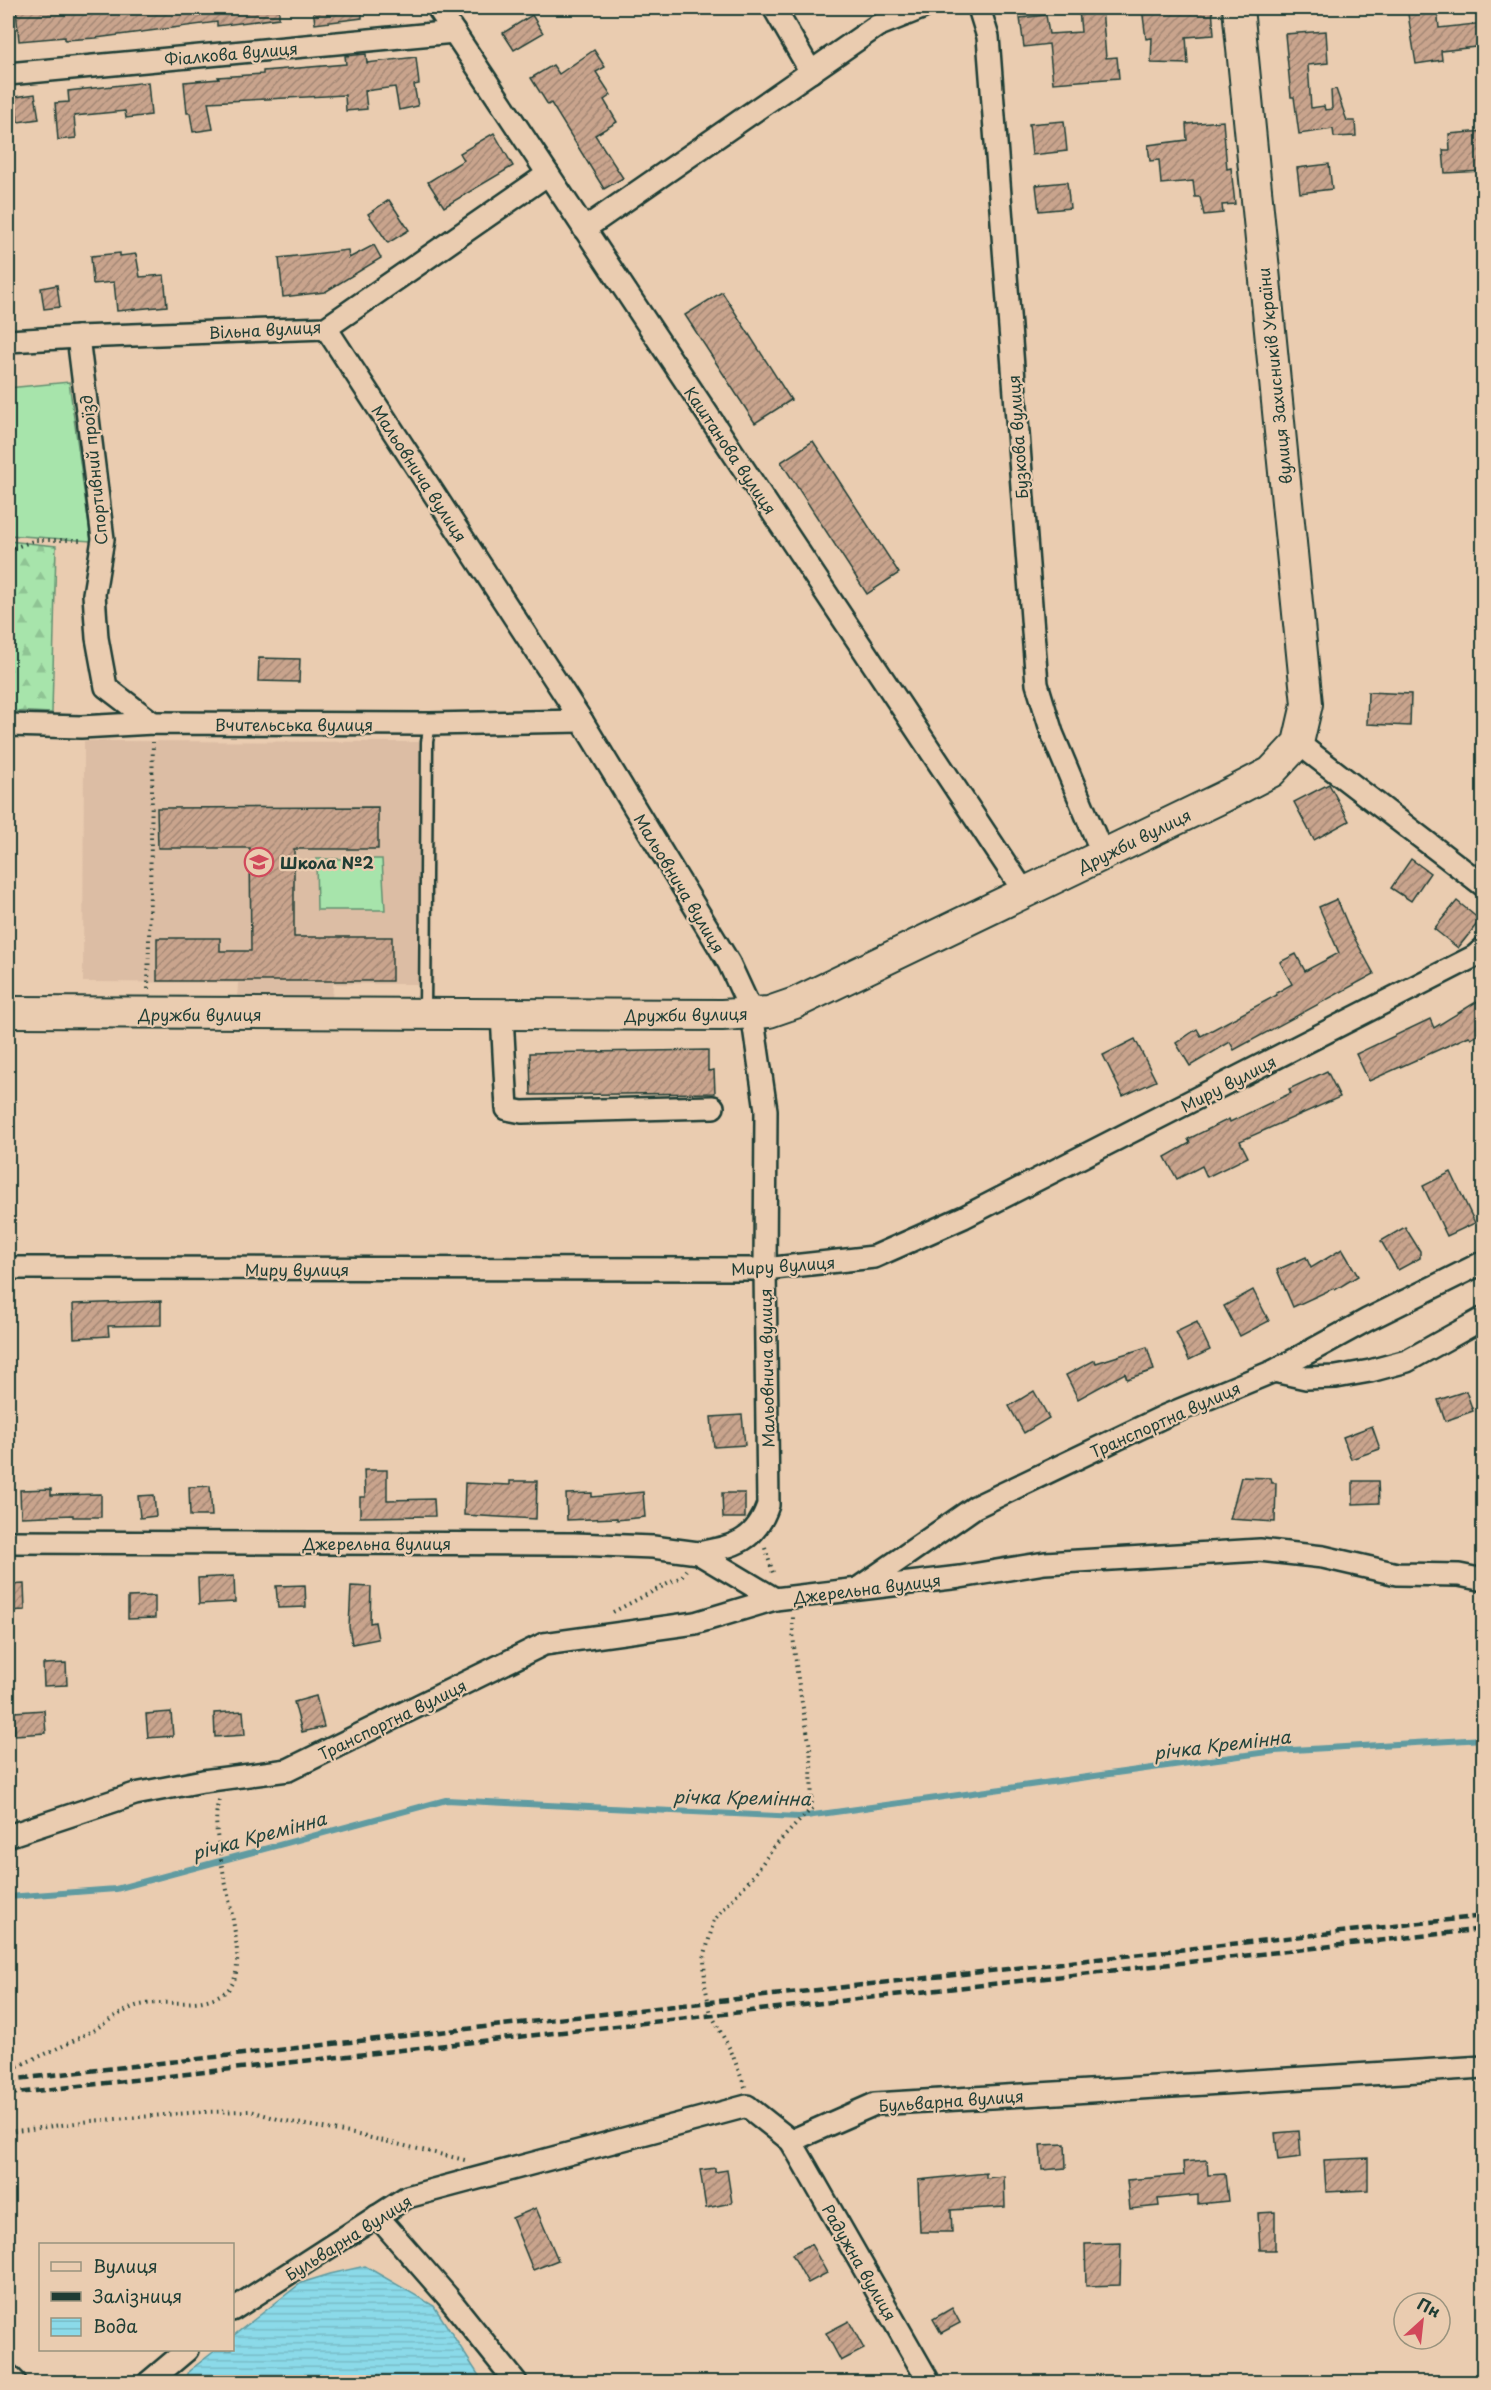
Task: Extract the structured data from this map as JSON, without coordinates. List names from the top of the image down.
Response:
{
  "streets": {
    "street": [
      "Фіалкова вулиця",
      "Вільна вулиця",
      "вулиця Захисників України",
      "Бузкова вулиця",
      "Каштанова вулиця",
      "Спортивний проїзд",
      "Мальовнича вулиця",
      "Вчительська вулиця",
      "Дружби вулиця",
      "Миру вулиця",
      "Транспортна вулиця",
      "Джерельна вулиця",
      "Бульварна вулиця",
      "Радужна вулиця"
    ]
  },
  "crossings": [
    ["Фіалкова вулиця", "Каштанова вулиця"],
    ["Вільна вулиця", "Каштанова вулиця"],
    ["Вільна вулиця", "Спортивний проїзд"],
    ["Вільна вулиця", "Мальовнича вулиця"],
    ["вулиця Захисників України", "Дружби вулиця"],
    ["Бузкова вулиця", "Дружби вулиця"],
    ["Каштанова вулиця", "Дружби вулиця"],
    ["Спортивний проїзд", "Вчительська вулиця"],
    ["Мальовнича вулиця", "Вчительська вулиця"],
    ["Мальовнича вулиця", "Дружби вулиця"],
    ["Мальовнича вулиця", "Миру вулиця"],
    ["Транспортна вулиця", "Джерельна вулиця"],
    ["Бульварна вулиця", "Радужна вулиця"]
  ],
  "water": ["річка Кремінна"],
  "places": {
    "school or university": ["Школа №2"]
  },
  "legend": ["Вулиця", "Залізниця", "Вода"],
  "north": "top right"
}
